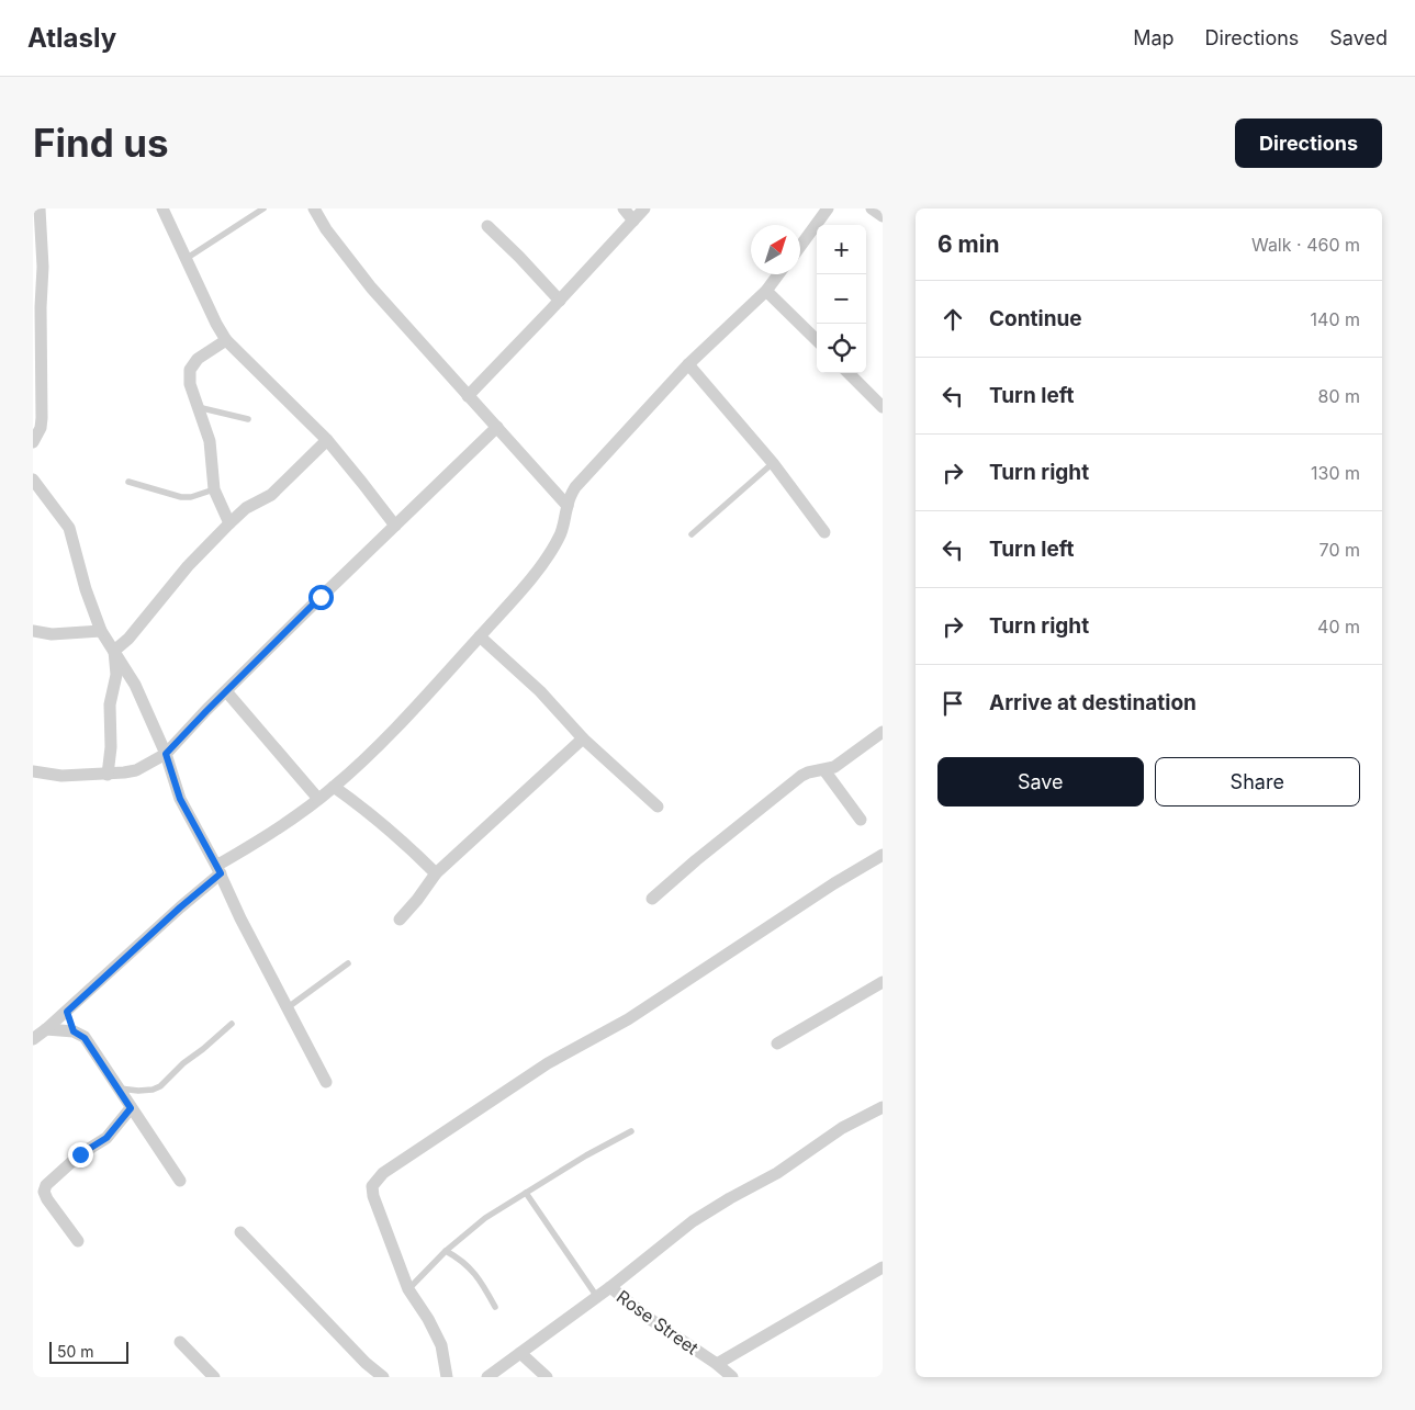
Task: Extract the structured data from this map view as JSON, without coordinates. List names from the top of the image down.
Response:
{
  "streets": {
    "street": ["Rose Street"]
  },
  "scale_bar": "50 m",
  "north": "top right",
  "page": {
    "header": "Atlasly",
    "nav": ["Map", "Directions", "Saved"],
    "buttons": [
      "Directions",
      ["Save", "Share"]
    ],
    "title": "Find us",
    "heading": ["6 min", "Walk · 460 m"],
    "map_buttons": ["+", "−"],
    "list": [
      ["Continue", "140 m"],
      ["Turn left", "80 m"],
      ["Turn right", "130 m"],
      ["Turn left", "70 m"],
      ["Turn right", "40 m"],
      "Arrive at destination"
    ],
    "scale": "50 m"
  }
}
